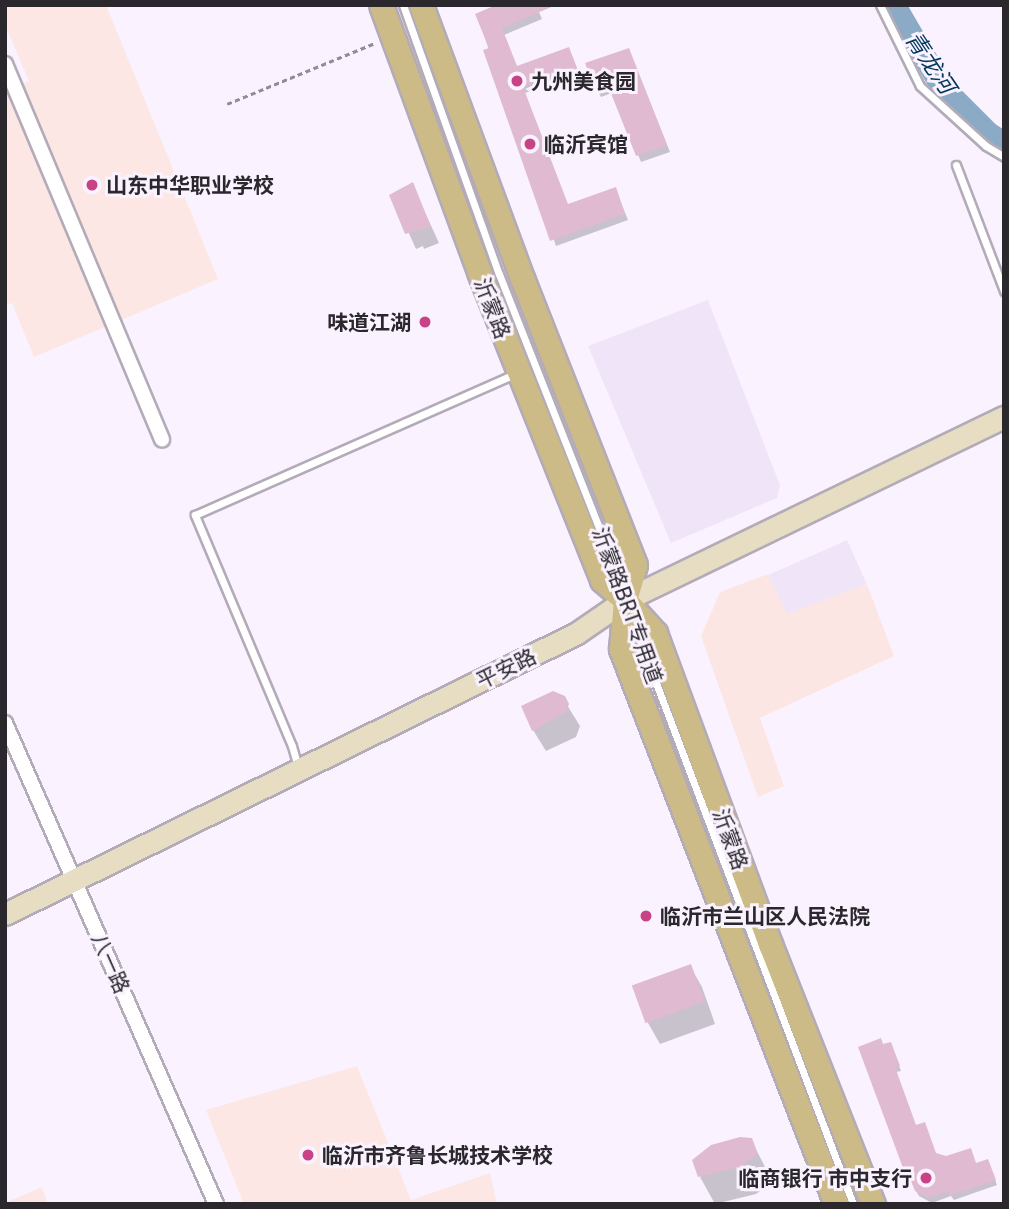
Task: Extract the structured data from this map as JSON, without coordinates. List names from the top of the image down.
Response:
{
  "streets": {
    "main road": ["沂蒙路", "平安路"],
    "street": ["八一路"],
    "lane": ["沂蒙路BRT专用道"]
  },
  "crossings": [
    ["沂蒙路", "沂蒙路BRT专用道"],
    ["沂蒙路", "平安路"],
    ["沂蒙路BRT专用道", "平安路"],
    ["平安路", "八一路"]
  ],
  "water": ["青龙河"],
  "places": [
    "九州美食园",
    "临沂宾馆",
    "山东中华职业学校",
    "味道江湖",
    "临沂市兰山区人民法院",
    "临沂市齐鲁长城技术学校",
    "临商银行 市中支行"
  ]
}
